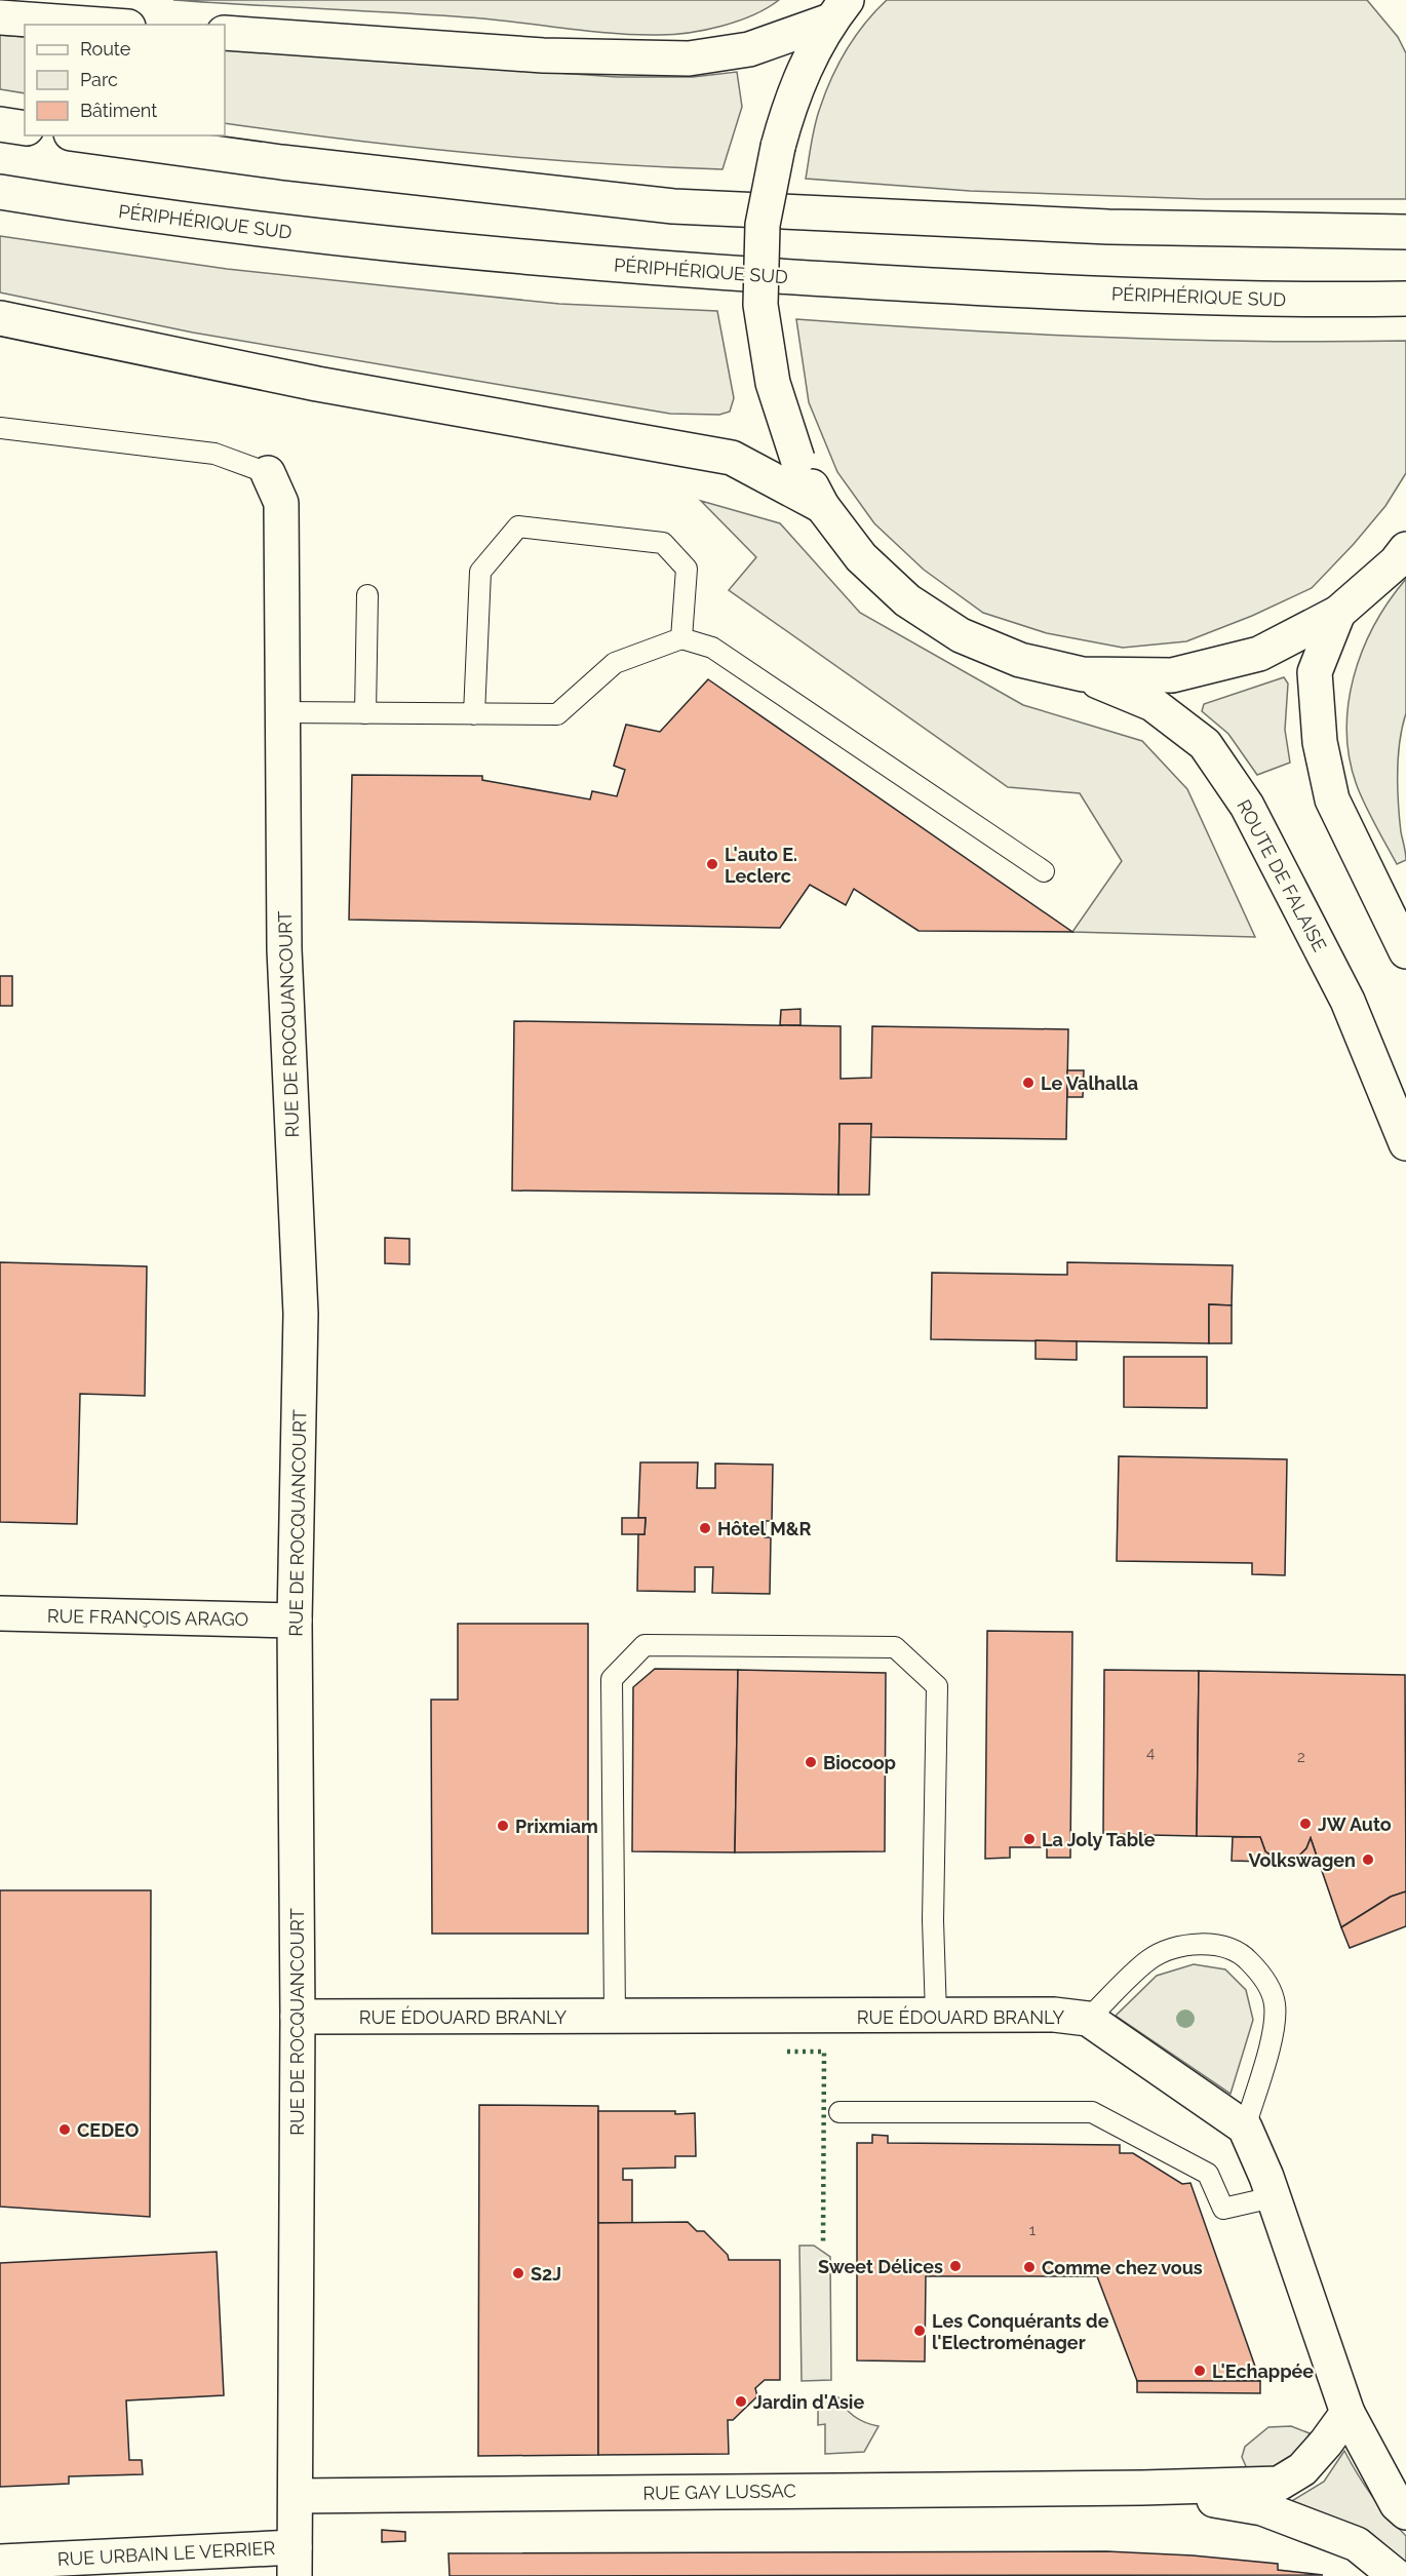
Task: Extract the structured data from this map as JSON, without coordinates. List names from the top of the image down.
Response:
{
  "streets": {
    "main road": [
      "PÉRIPHÉRIQUE SUD",
      "ROUTE DE FALAISE",
      "RUE DE ROCQUANCOURT",
      "RUE FRANÇOIS ARAGO",
      "RUE ÉDOUARD BRANLY",
      "RUE GAY LUSSAC",
      "RUE URBAIN LE VERRIER"
    ]
  },
  "crossings": [
    ["RUE DE ROCQUANCOURT", "RUE FRANÇOIS ARAGO"],
    ["RUE DE ROCQUANCOURT", "RUE ÉDOUARD BRANLY"],
    ["RUE DE ROCQUANCOURT", "RUE GAY LUSSAC"],
    ["RUE DE ROCQUANCOURT", "RUE URBAIN LE VERRIER"]
  ],
  "places": [
    "L'auto E. Leclerc",
    "Le Valhalla",
    "Hôtel M&R",
    "Biocoop",
    "JW Auto",
    "Prixmiam",
    "La Joly Table",
    "Volkswagen",
    "CEDEO",
    "Sweet Délices",
    "Comme chez vous",
    "S2J",
    "Les Conquérants de l'Electroménager",
    "L'Echappée",
    "Jardin d'Asie"
  ],
  "house_numbers": ["4", "2", "1"],
  "legend": ["Route", "Parc", "Bâtiment"]
}
